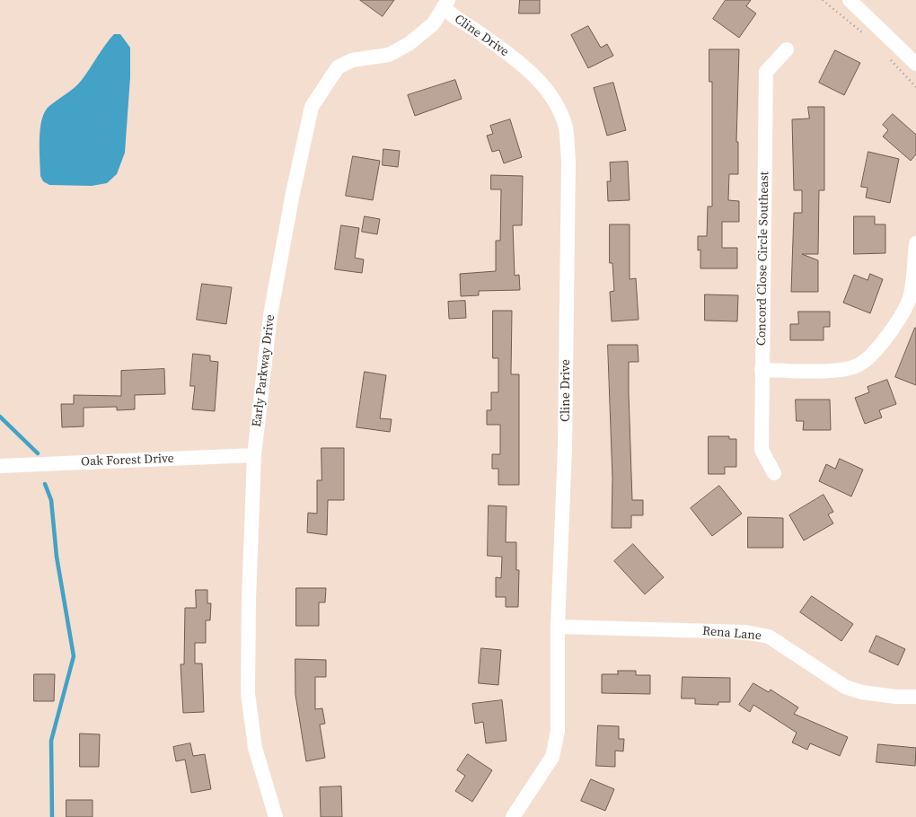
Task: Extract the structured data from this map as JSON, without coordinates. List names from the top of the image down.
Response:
{
  "streets": {
    "street": [
      "Cline Drive",
      "Concord Close Circle Southeast",
      "Early Parkway Drive",
      "Oak Forest Drive",
      "Rena Lane"
    ]
  },
  "crossings": [
    ["Cline Drive", "Early Parkway Drive"],
    ["Cline Drive", "Rena Lane"],
    ["Early Parkway Drive", "Oak Forest Drive"]
  ]
}
